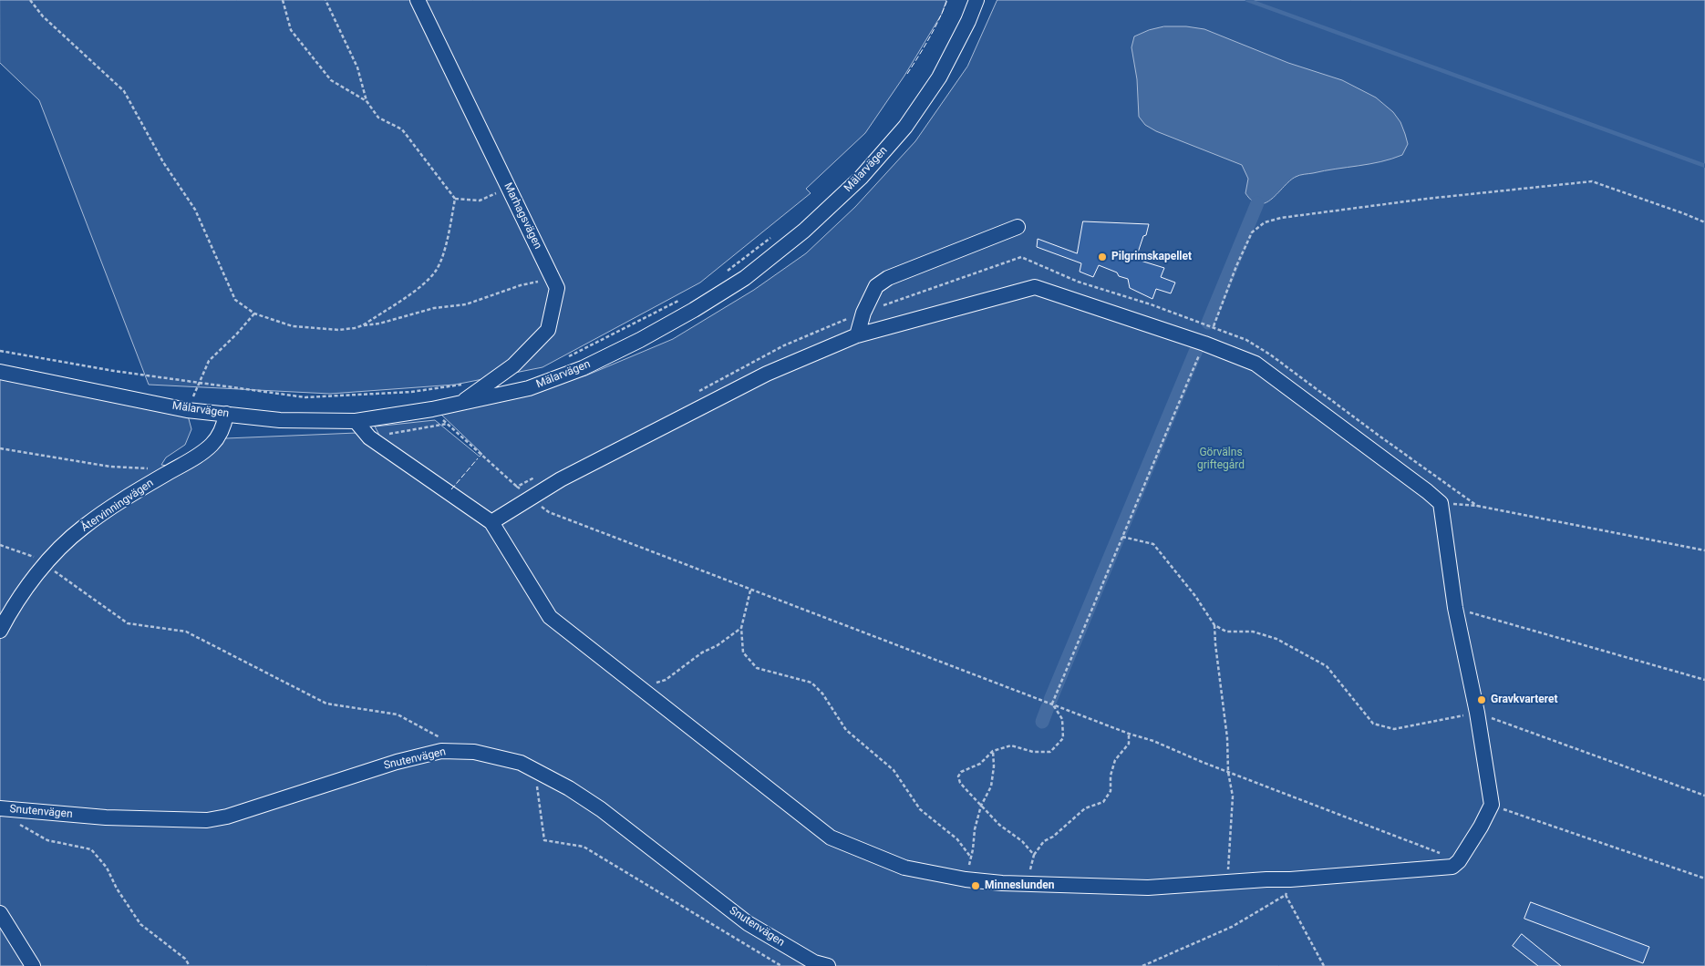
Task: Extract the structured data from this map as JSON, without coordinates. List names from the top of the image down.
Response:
{
  "streets": {
    "street": [
      "Mälarvägen",
      "Marhagsvägen",
      "Återvinningvägen",
      "Snutenvägen"
    ]
  },
  "crossings": [
    ["Mälarvägen", "Marhagsvägen"],
    ["Mälarvägen", "Återvinningvägen"]
  ],
  "parks": ["Görvälns griftegård"],
  "places": ["Pilgrimskapellet", "Gravkvarteret", "Minneslunden"]
}
